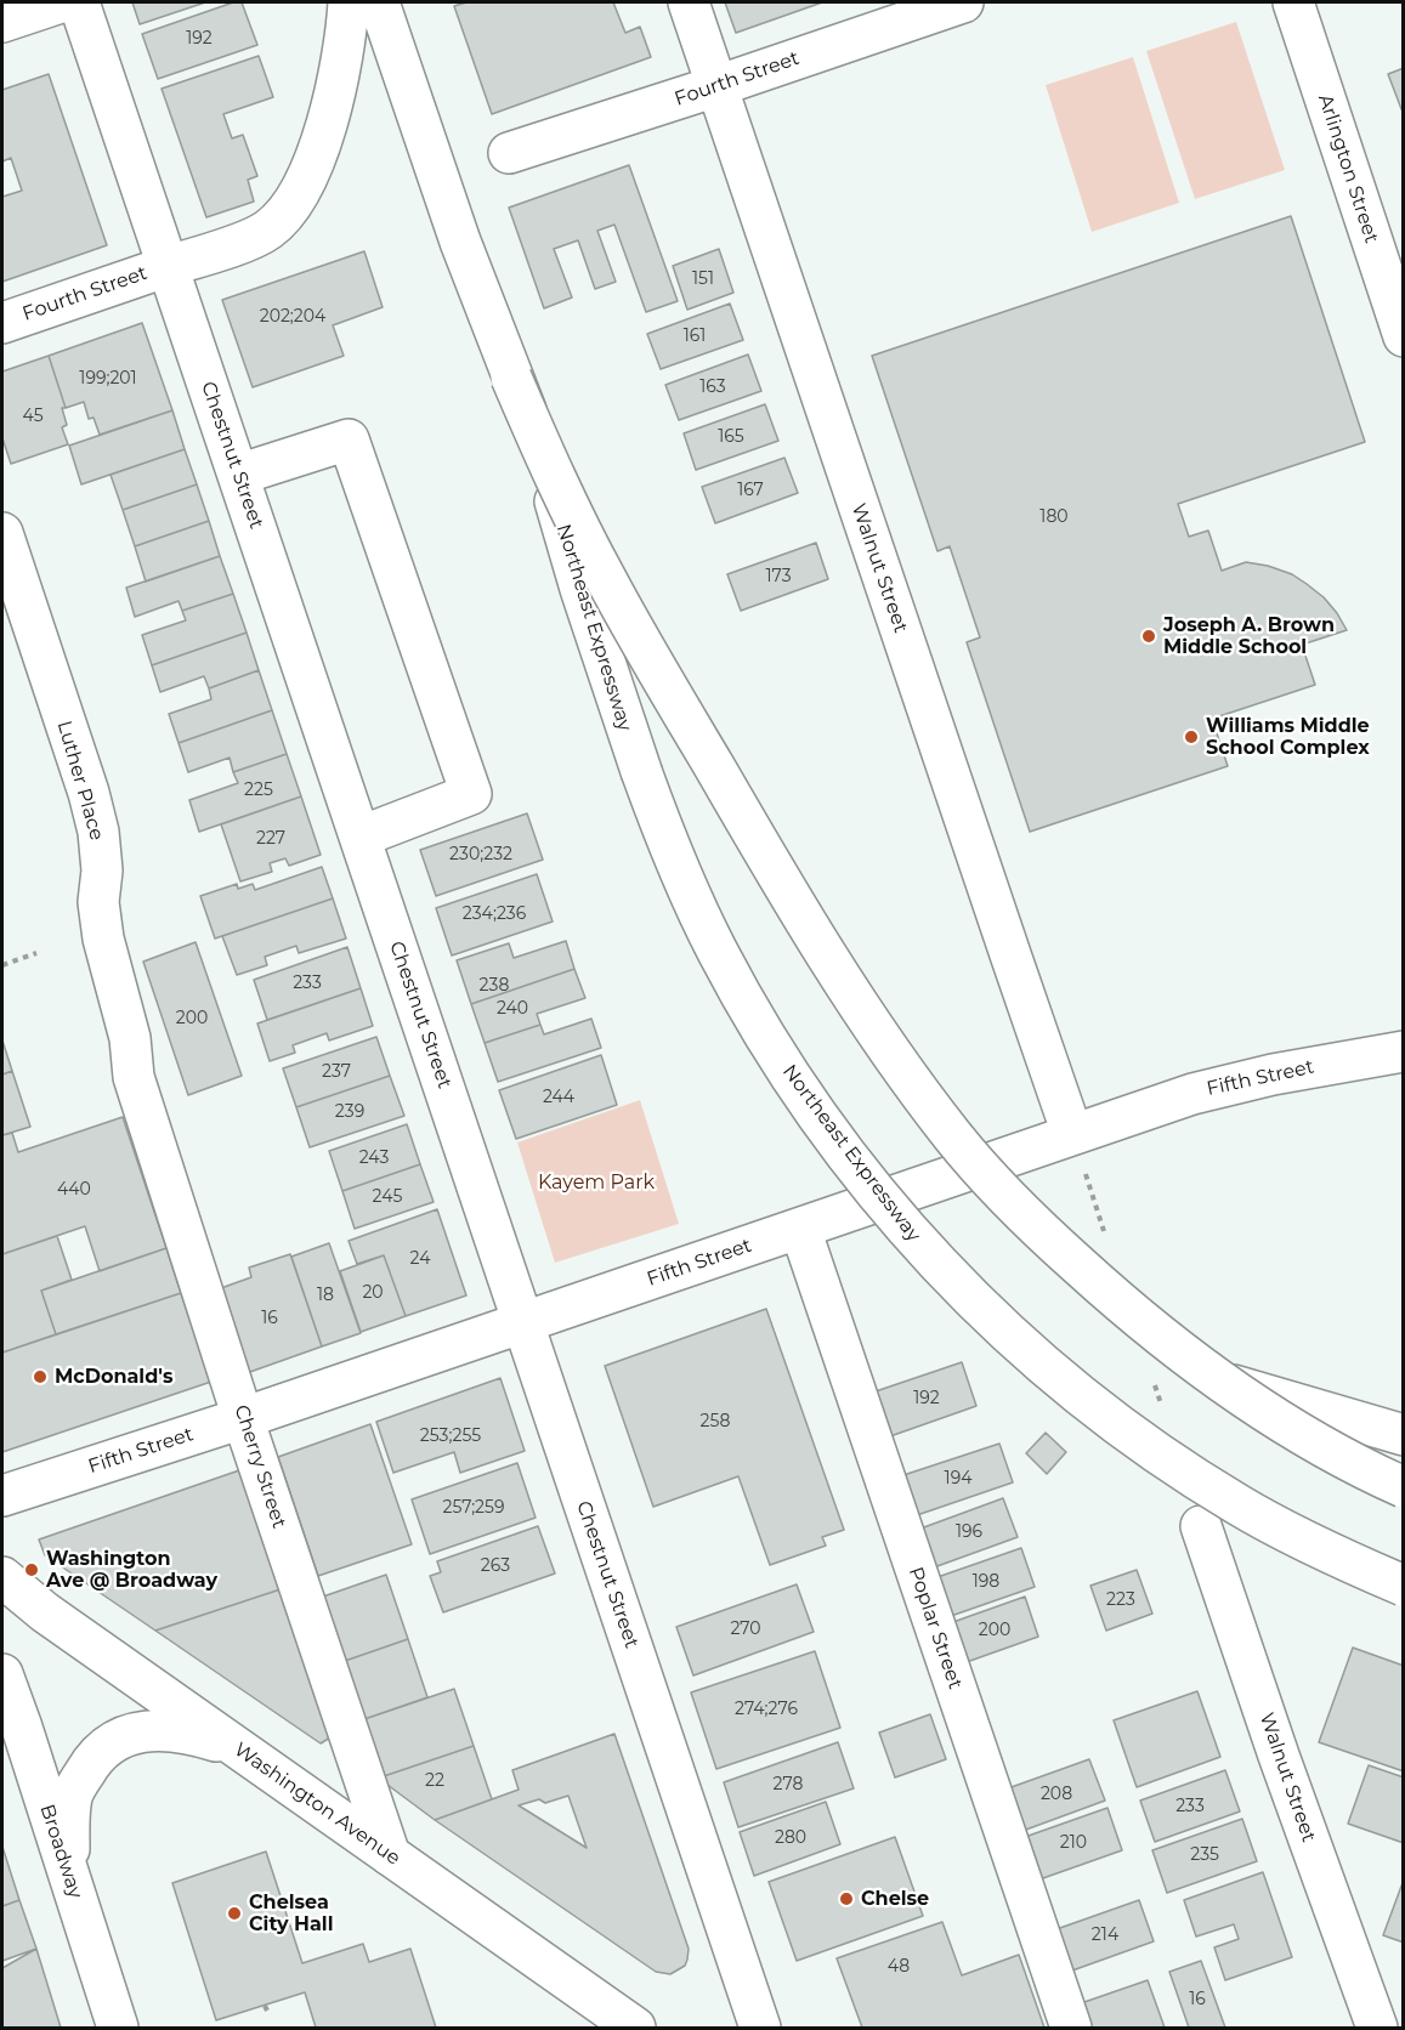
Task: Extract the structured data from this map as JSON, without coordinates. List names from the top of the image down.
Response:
{
  "streets": {
    "main road": [
      "Fourth Street",
      "Arlington Street",
      "Chestnut Street",
      "Walnut Street",
      "Northeast Expressway",
      "Luther Place",
      "Fifth Street",
      "Cherry Street",
      "Poplar Street",
      "Washington Avenue",
      "Broadway"
    ]
  },
  "crossings": [
    ["Fourth Street", "Chestnut Street"],
    ["Fourth Street", "Walnut Street"],
    ["Chestnut Street", "Fifth Street"],
    ["Walnut Street", "Fifth Street"],
    ["Luther Place", "Cherry Street"],
    ["Fifth Street", "Cherry Street"],
    ["Fifth Street", "Poplar Street"],
    ["Cherry Street", "Washington Avenue"]
  ],
  "parks": ["Kayem Park"],
  "places": [
    "Joseph A. Brown Middle School",
    "Williams Middle School Complex",
    "McDonald's",
    "Washington Ave @ Broadway",
    "Chelse",
    "Chelsea City Hall"
  ],
  "house_numbers": [
    "192",
    "151",
    "202;204",
    "161",
    "199;201",
    "163",
    "45",
    "165",
    "167",
    "180",
    "173",
    "225",
    "227",
    "230;232",
    "234;236",
    "233",
    "238",
    "240",
    "200",
    "237",
    "244",
    "239",
    "243",
    "440",
    "245",
    "24",
    "20",
    "18",
    "16",
    "192",
    "258",
    "253;255",
    "194",
    "257;259",
    "196",
    "263",
    "198",
    "223",
    "270",
    "200",
    "274;276",
    "22",
    "278",
    "208",
    "233",
    "280",
    "210",
    "235",
    "214",
    "48",
    "16"
  ]
}
